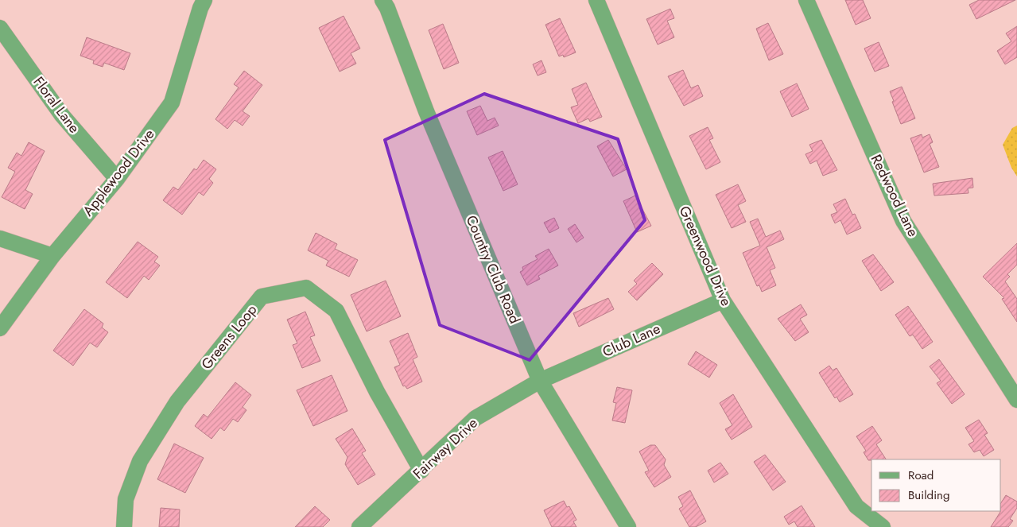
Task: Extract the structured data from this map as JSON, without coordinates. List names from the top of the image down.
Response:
{
  "streets": {
    "street": [
      "Floral Lane",
      "Applewood Drive",
      "Redwood Lane",
      "Greenwood Drive",
      "Country Club Road",
      "Greens Loop",
      "Club Lane",
      "Fairway Drive"
    ]
  },
  "crossings": [
    ["Floral Lane", "Applewood Drive"],
    ["Greenwood Drive", "Club Lane"],
    ["Country Club Road", "Club Lane"],
    ["Country Club Road", "Fairway Drive"],
    ["Greens Loop", "Fairway Drive"],
    ["Club Lane", "Fairway Drive"]
  ],
  "legend": ["Road", "Building"]
}
